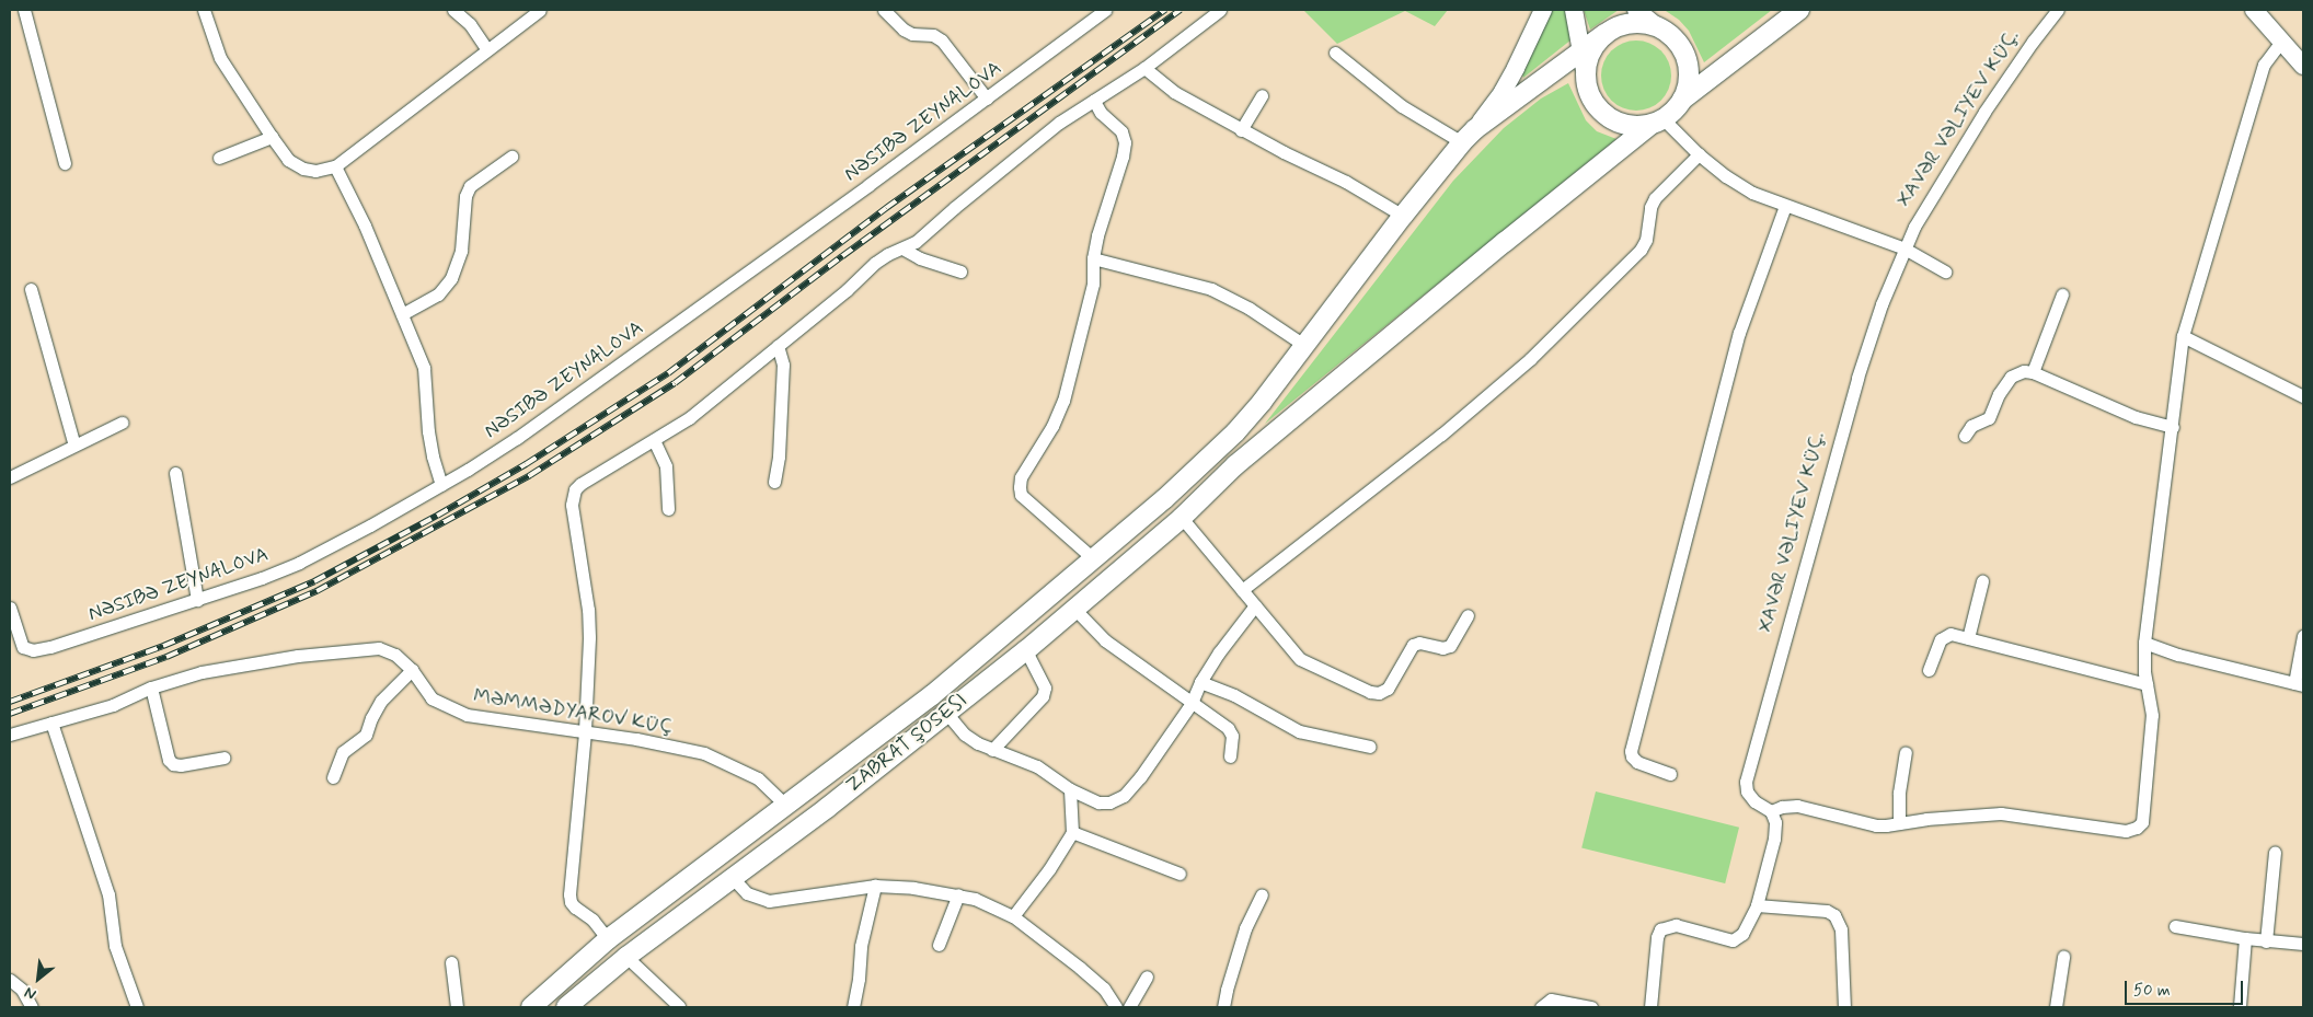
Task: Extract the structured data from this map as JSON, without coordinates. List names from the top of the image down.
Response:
{
  "streets": {
    "main road": ["ZABRAT ŞOSESI"],
    "street": ["XAVƏR VƏLIYEV KÜÇ.", "NƏSIBƏ ZEYNALOVA", "MƏMMƏDYAROV KÜÇ"]
  },
  "crossings": [
    ["MƏMMƏDYAROV KÜÇ", "ZABRAT ŞOSESI"]
  ],
  "scale_bar": "50 m",
  "north": "bottom left"
}
